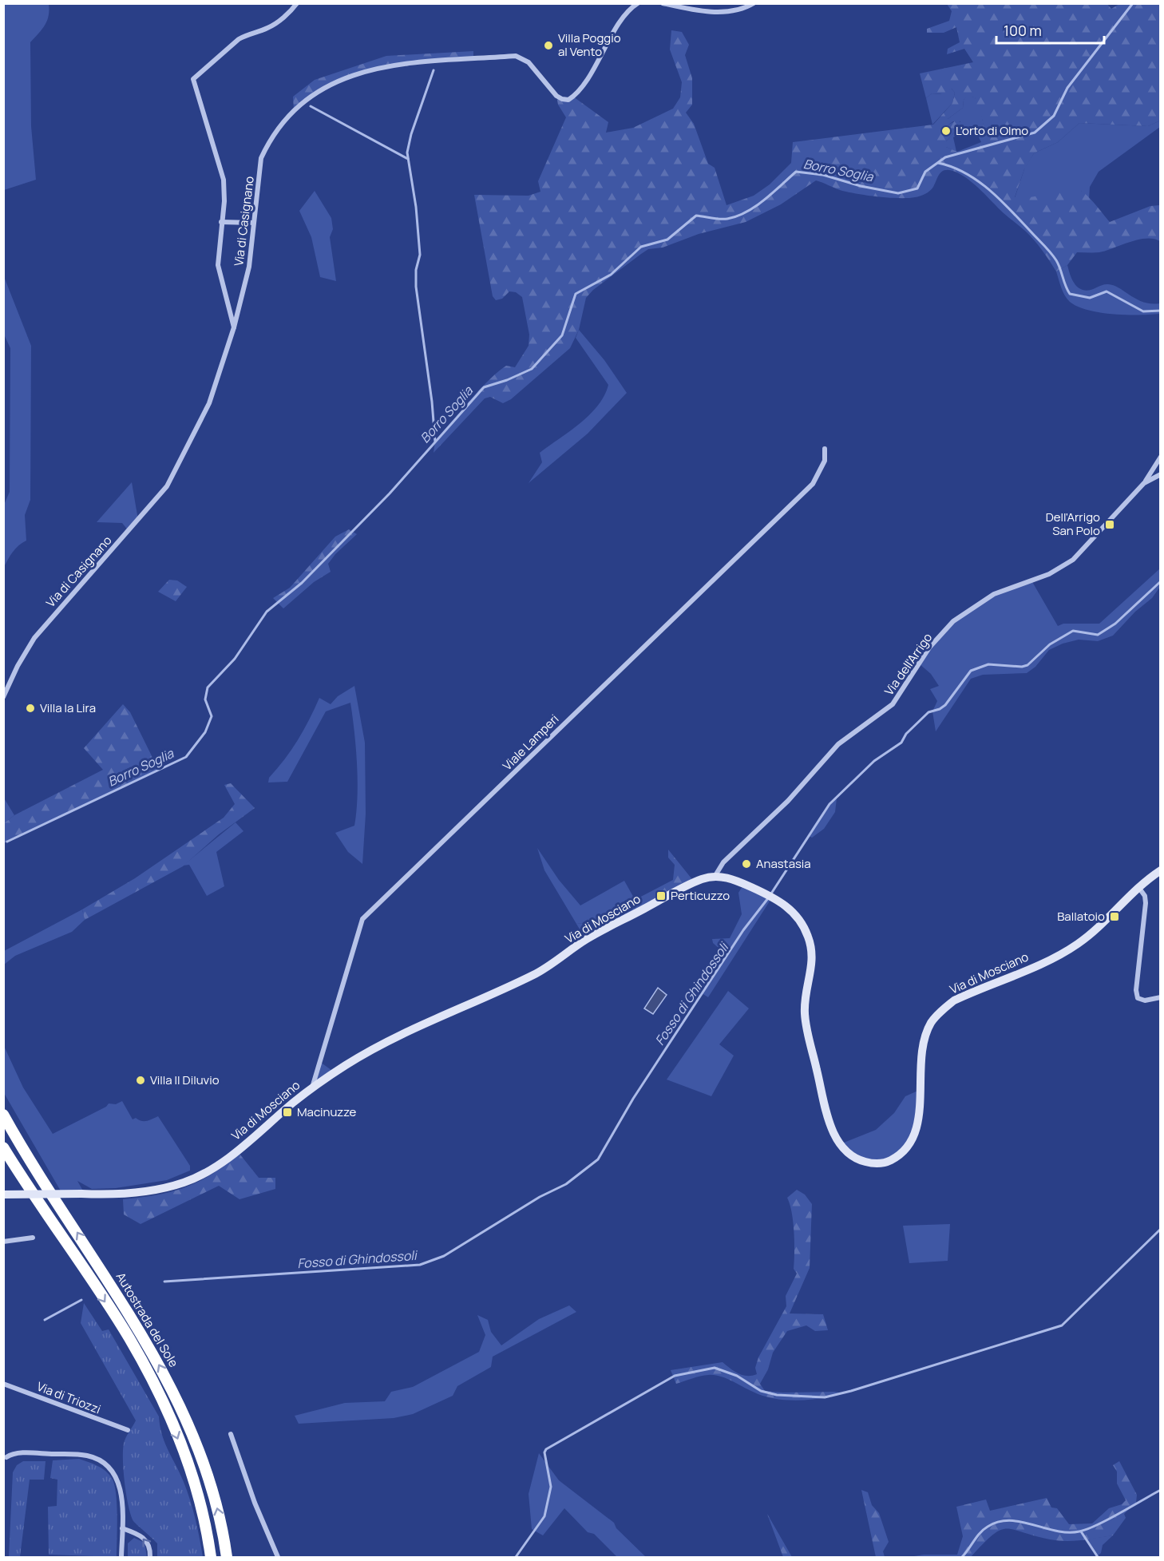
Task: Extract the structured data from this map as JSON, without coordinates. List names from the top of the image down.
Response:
{
  "streets": {
    "highway": ["Autostrada del Sole"],
    "main road": ["Via di Mosciano"],
    "street": [
      "Via di Casignano",
      "Via dell'Arrigo",
      "Viale Lamperi",
      "Via di Triozzi"
    ]
  },
  "crossings": [
    ["Via dell'Arrigo", "Via di Mosciano"],
    ["Viale Lamperi", "Via di Mosciano"]
  ],
  "water": ["Borro Soglia", "Fosso di Ghindossoli"],
  "places": {
    "other": [
      "Villa Poggio al Vento",
      "L'orto di Olmo",
      "Villa la Lira",
      "Anastasia",
      "Villa Il Diluvio"
    ],
    "transit": [
      "Dell'Arrigo San Polo",
      "Perticuzzo",
      "Ballatoio",
      "Macinuzze"
    ]
  },
  "scale_bar": "100 m"
}
